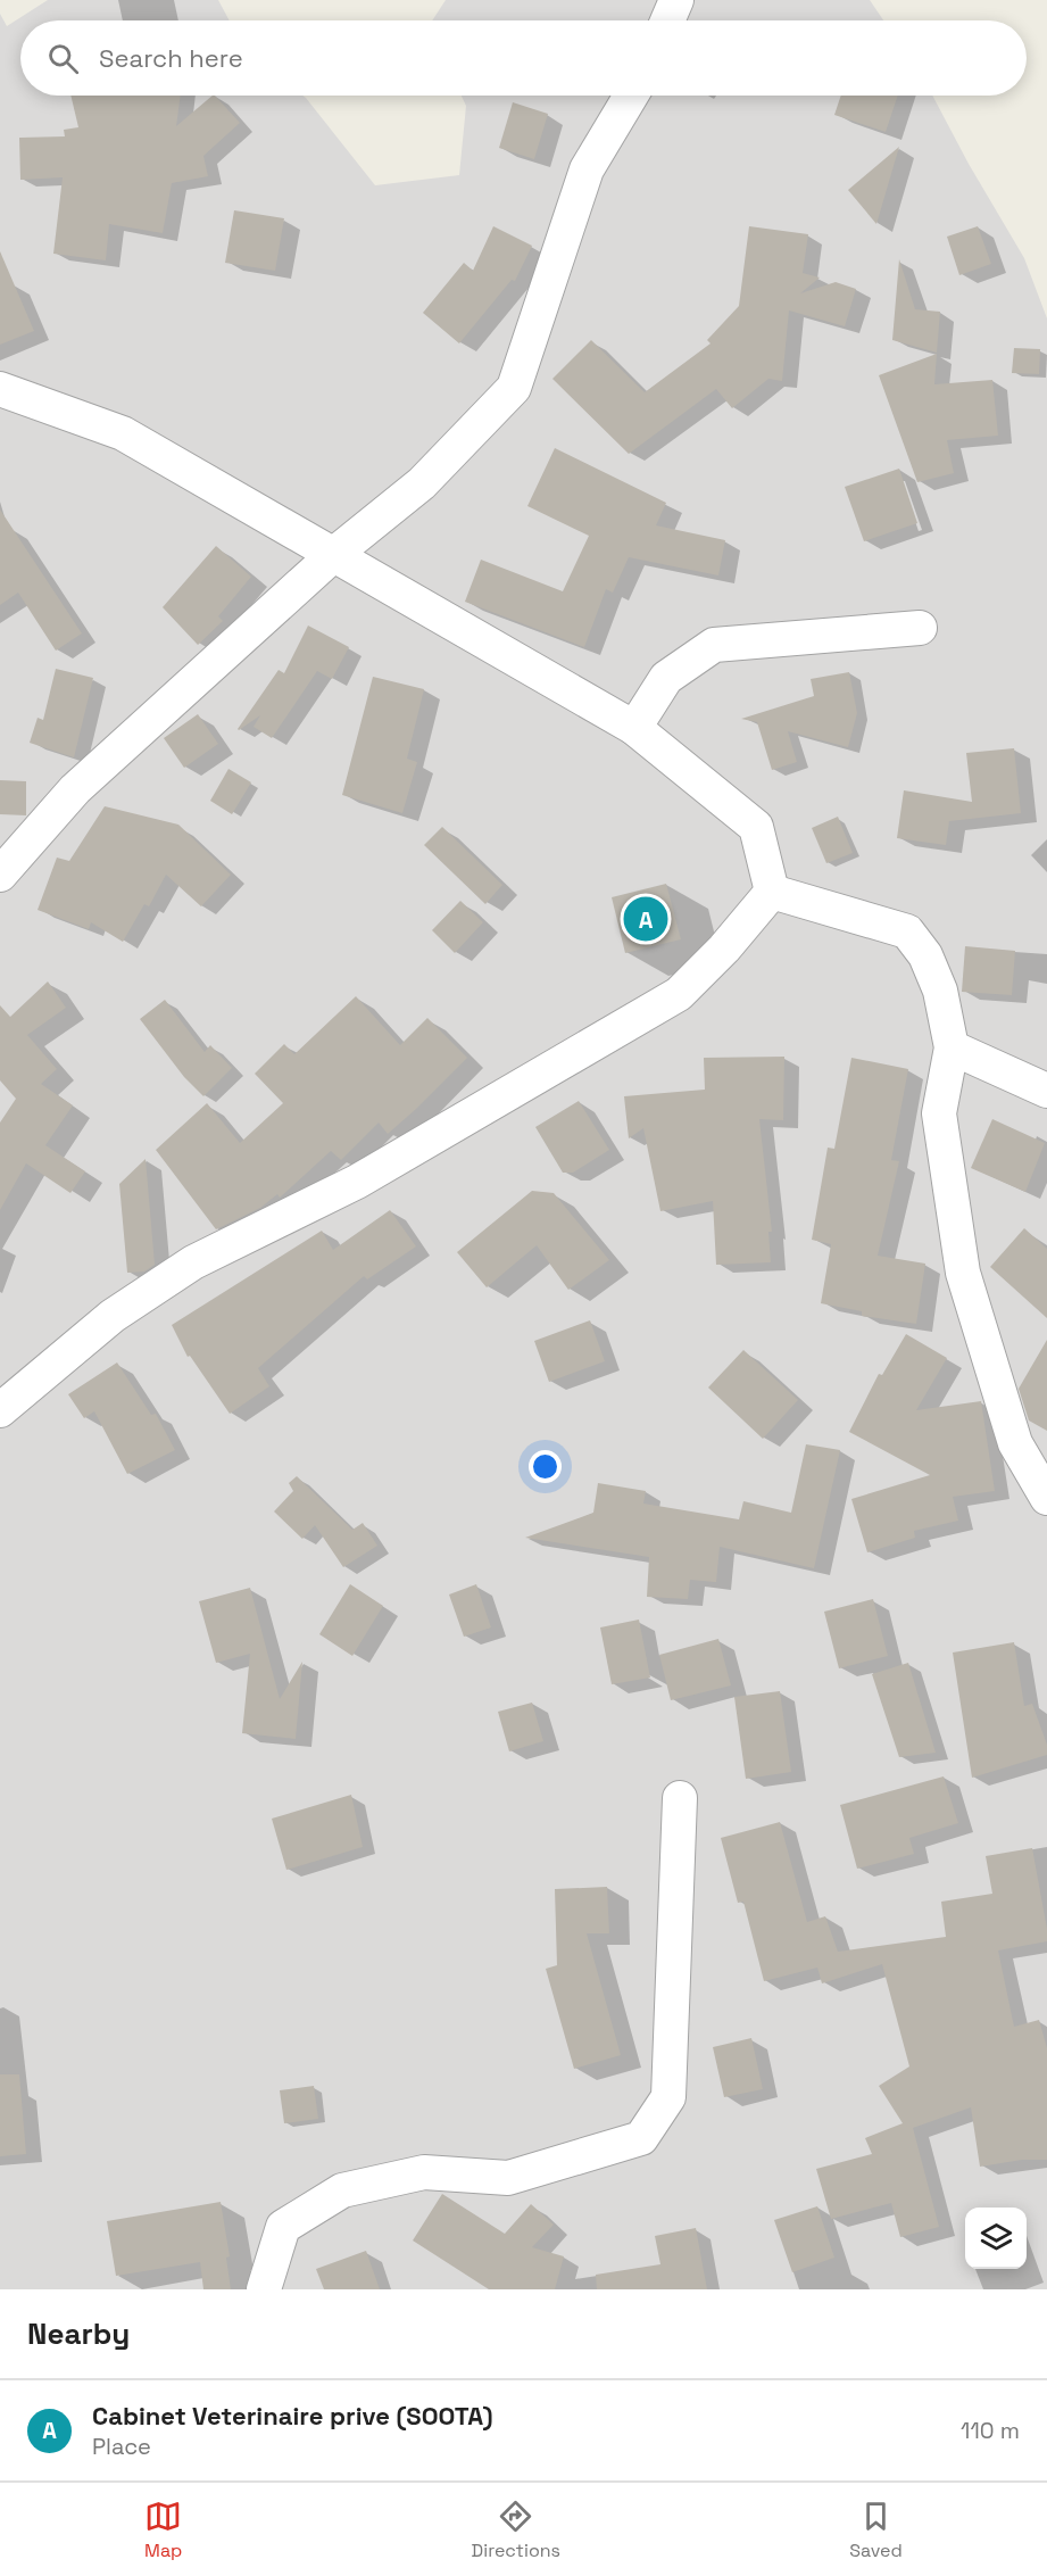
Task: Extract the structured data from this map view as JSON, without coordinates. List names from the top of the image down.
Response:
{
  "page": {
    "search": "Search here",
    "pins": "A",
    "heading": "Nearby",
    "list": [
      {
        "mark": "A",
        "name": "Cabinet Veterinaire prive (SOOTA)",
        "note": "Place",
        "value": "110 m"
      }
    ],
    "nav": ["Map", "Directions", "Saved"]
  }
}
